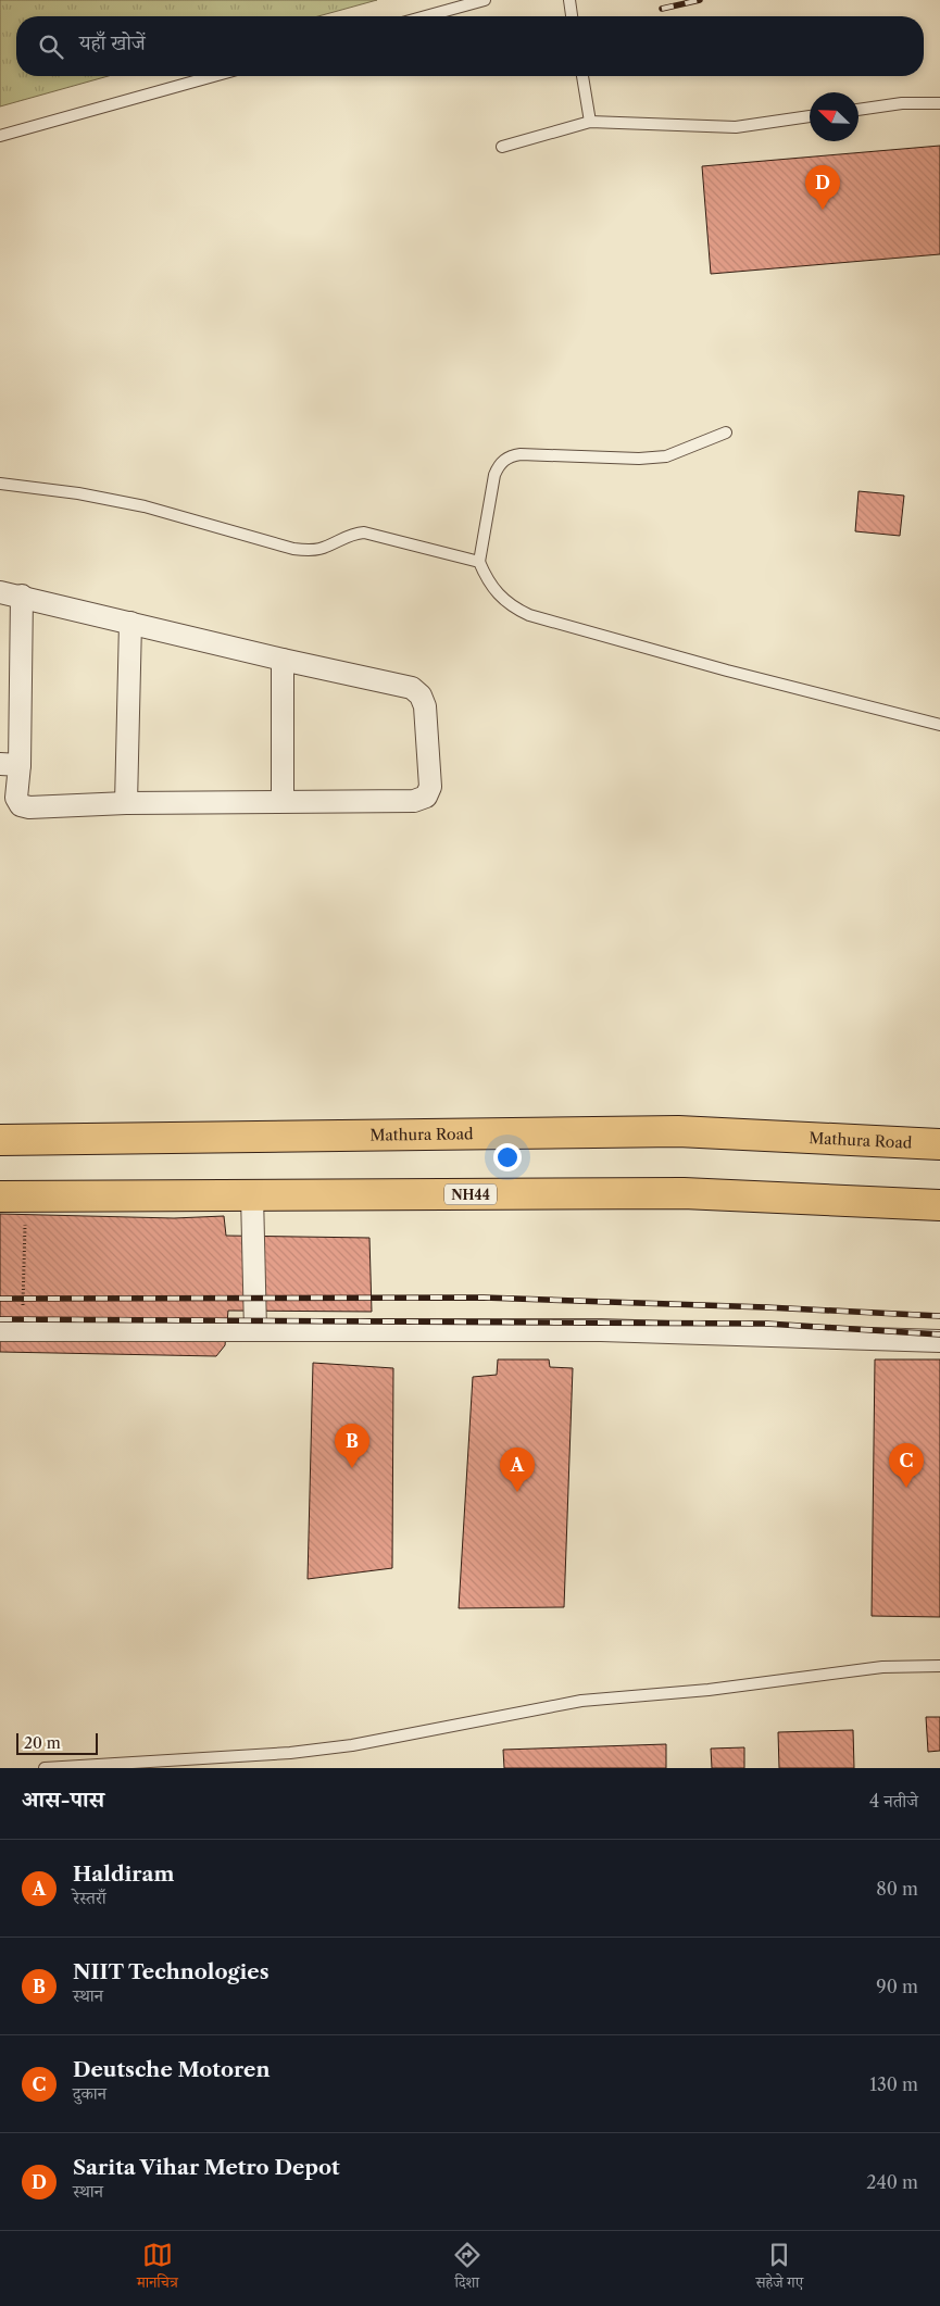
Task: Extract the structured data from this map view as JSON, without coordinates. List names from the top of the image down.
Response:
{
  "streets": {
    "highway": ["Mathura Road", "NH44"]
  },
  "scale_bar": "20 m",
  "north": "top left",
  "page": {
    "search": "यहाँ खोजें",
    "pins": [
      "D",
      "B",
      "C",
      "A"
    ],
    "scale": "20 m",
    "heading": ["आस-पास", "4 नतीजे"],
    "list": [
      {
        "mark": "A",
        "name": "Haldiram",
        "note": "रेस्तराँ",
        "value": "80 m"
      },
      {
        "mark": "B",
        "name": "NIIT Technologies",
        "note": "स्थान",
        "value": "90 m"
      },
      {
        "mark": "C",
        "name": "Deutsche Motoren",
        "note": "दुकान",
        "value": "130 m"
      },
      {
        "mark": "D",
        "name": "Sarita Vihar Metro Depot",
        "note": "स्थान",
        "value": "240 m"
      }
    ],
    "nav": ["मानचित्र", "दिशा", "सहेजे गए"]
  }
}
